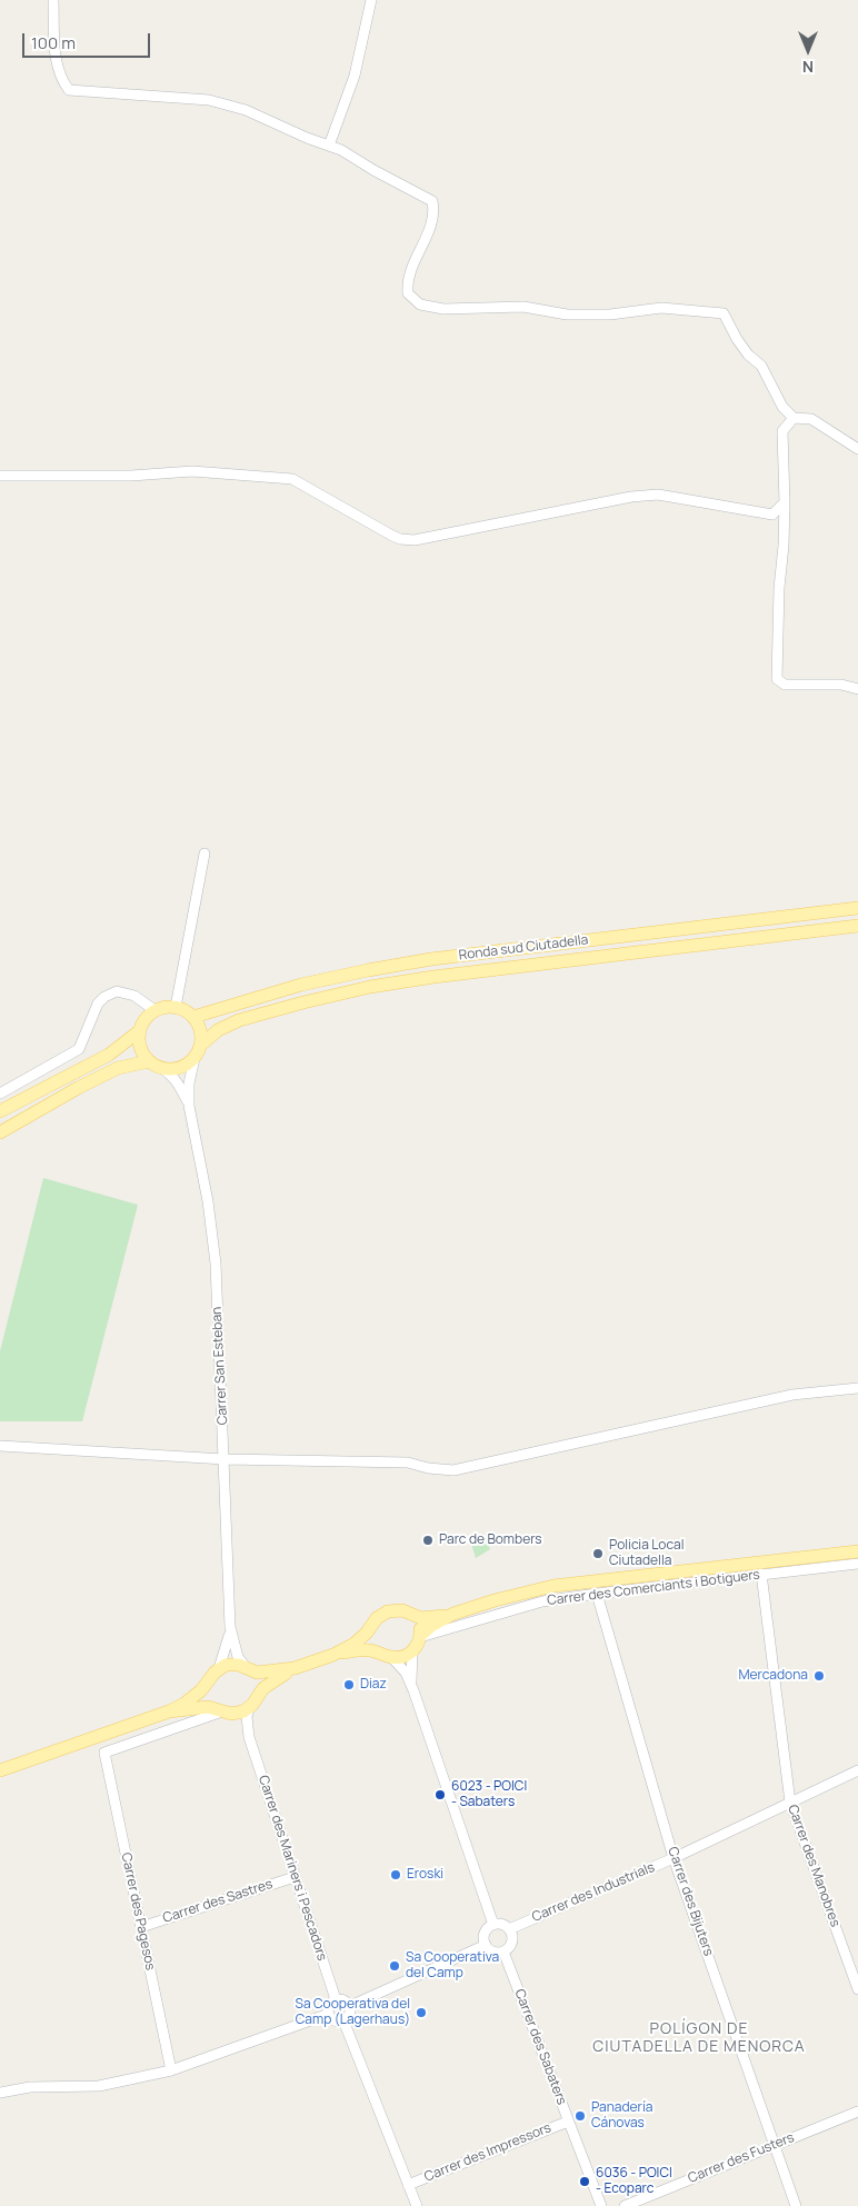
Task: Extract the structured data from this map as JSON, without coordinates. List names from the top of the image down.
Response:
{
  "streets": {
    "main road": ["Ronda sud Ciutadella"],
    "street": [
      "Carrer San Esteban",
      "Carrer des Comerciants i Botiguers",
      "Carrer des Manobres",
      "Carrer des Mariners i Pescadors",
      "Carrer des Industrials",
      "Carrer des Sastres",
      "Carrer des Bijuters",
      "Carrer des Pagesos",
      "Carrer des Sabaters",
      "Carrer des Impressors",
      "Carrer des Fusters"
    ]
  },
  "crossings": [
    ["Ronda sud Ciutadella", "Carrer San Esteban"],
    ["Carrer San Esteban", "Carrer des Mariners i Pescadors"],
    ["Carrer San Esteban", "Carrer des Pagesos"],
    ["Carrer des Comerciants i Botiguers", "Carrer des Manobres"],
    ["Carrer des Comerciants i Botiguers", "Carrer des Bijuters"],
    ["Carrer des Manobres", "Carrer des Industrials"],
    ["Carrer des Mariners i Pescadors", "Carrer des Sastres"],
    ["Carrer des Mariners i Pescadors", "Carrer des Pagesos"],
    ["Carrer des Industrials", "Carrer des Bijuters"],
    ["Carrer des Industrials", "Carrer des Sabaters"],
    ["Carrer des Sastres", "Carrer des Pagesos"],
    ["Carrer des Bijuters", "Carrer des Fusters"],
    ["Carrer des Sabaters", "Carrer des Impressors"]
  ],
  "districts": ["POLÍGON DE CIUTADELLA DE MENORCA"],
  "places": [
    "Parc de Bombers",
    "Policia Local Ciutadella",
    "Mercadona",
    "Diaz",
    "6023 - POICI - Sabaters",
    "Eroski",
    "Sa Cooperativa del Camp",
    "Sa Cooperativa del Camp (Lagerhaus)",
    "Panadería Cánovas",
    "6036 - POICI - Ecoparc"
  ],
  "scale_bar": "100 m",
  "north": "bottom"
}
